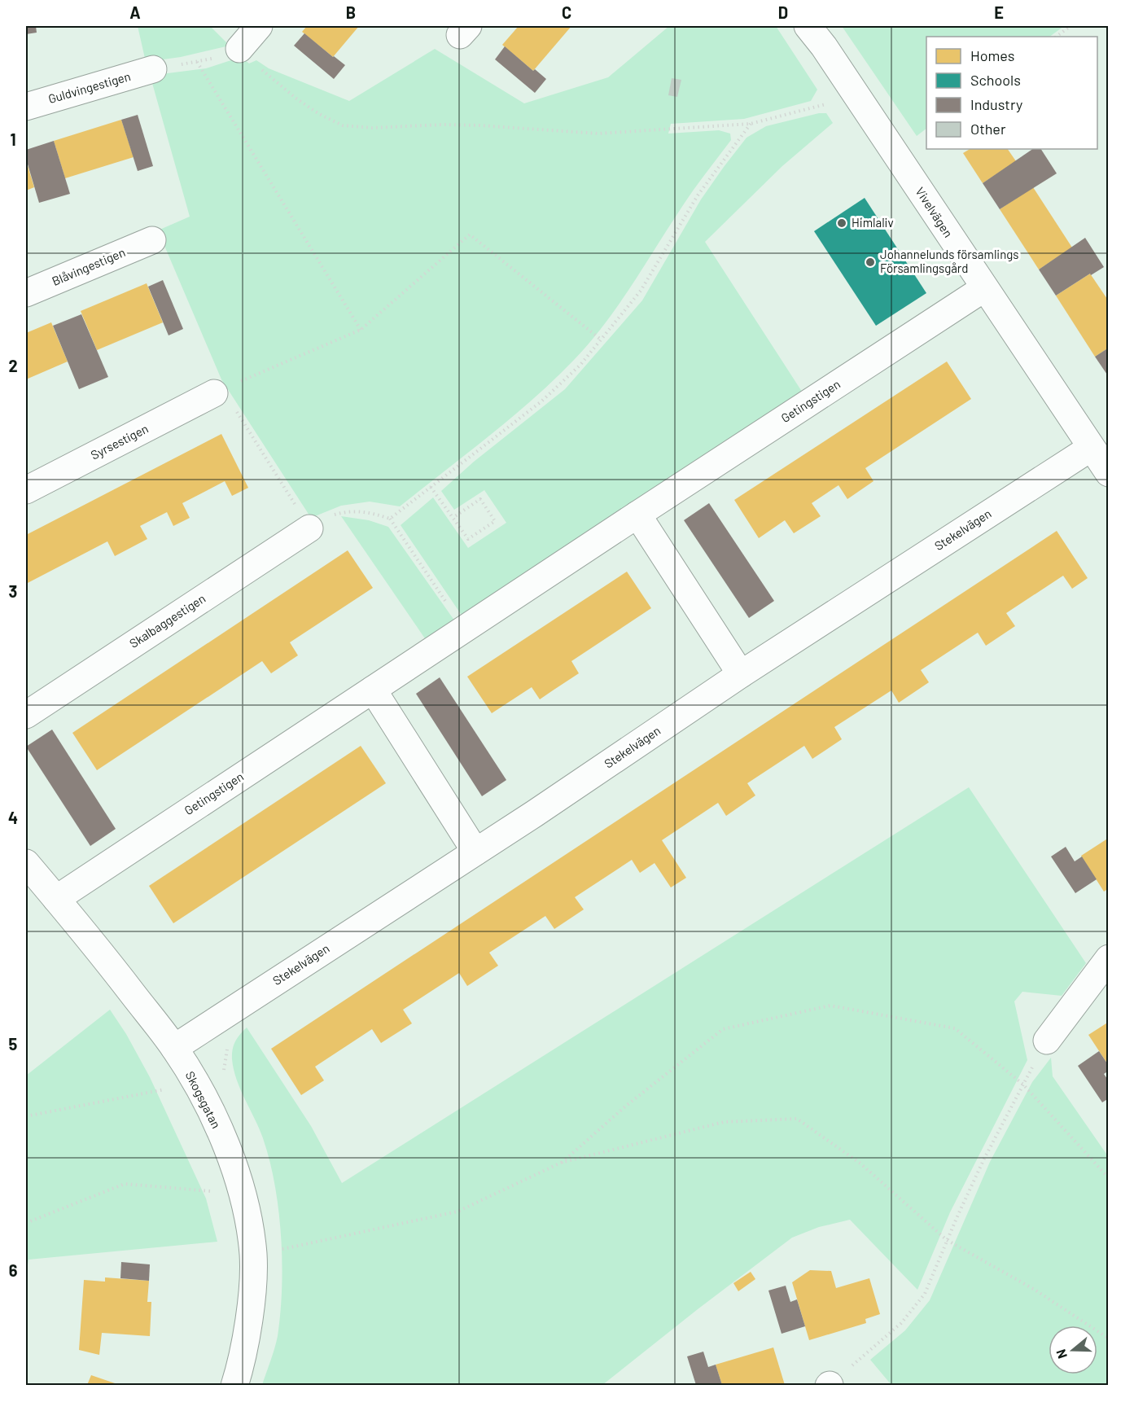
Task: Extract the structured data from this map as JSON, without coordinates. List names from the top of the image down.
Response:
{
  "streets": {
    "street": [
      "Guldvingestigen",
      "Vivelvägen",
      "Blåvingestigen",
      "Getingstigen",
      "Syrsestigen",
      "Stekelvägen",
      "Skalbaggestigen",
      "Skogsgatan"
    ]
  },
  "crossings": [
    ["Vivelvägen", "Getingstigen"],
    ["Vivelvägen", "Stekelvägen"],
    ["Getingstigen", "Skogsgatan"],
    ["Stekelvägen", "Skogsgatan"]
  ],
  "places": ["Himlaliv", "Johannelunds församlings Församlingsgård"],
  "legend": [
    "Homes",
    "Schools",
    "Industry",
    "Other"
  ],
  "north": "left",
  "grid": {
    "columns": [
      "A",
      "B",
      "C",
      "D",
      "E"
    ],
    "rows": [
      "1",
      "2",
      "3",
      "4",
      "5",
      "6"
    ]
  }
}
